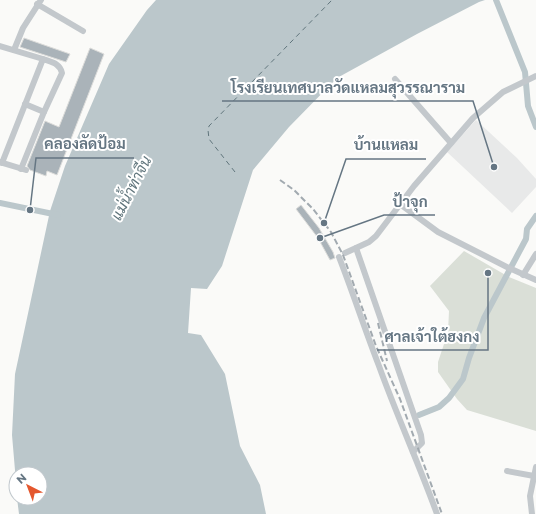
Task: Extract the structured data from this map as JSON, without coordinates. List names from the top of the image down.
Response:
{
  "water": ["แม่น้ำท่าจีน"],
  "places": [
    "โรงเรียนเทศบาลวัดแหลมสุวรรณาราม",
    "คลองลัดป้อม",
    "บ้านแหลม",
    "ป้าจุก",
    "ศาลเจ้าใต้ฮงกง"
  ],
  "north": "top left"
}
